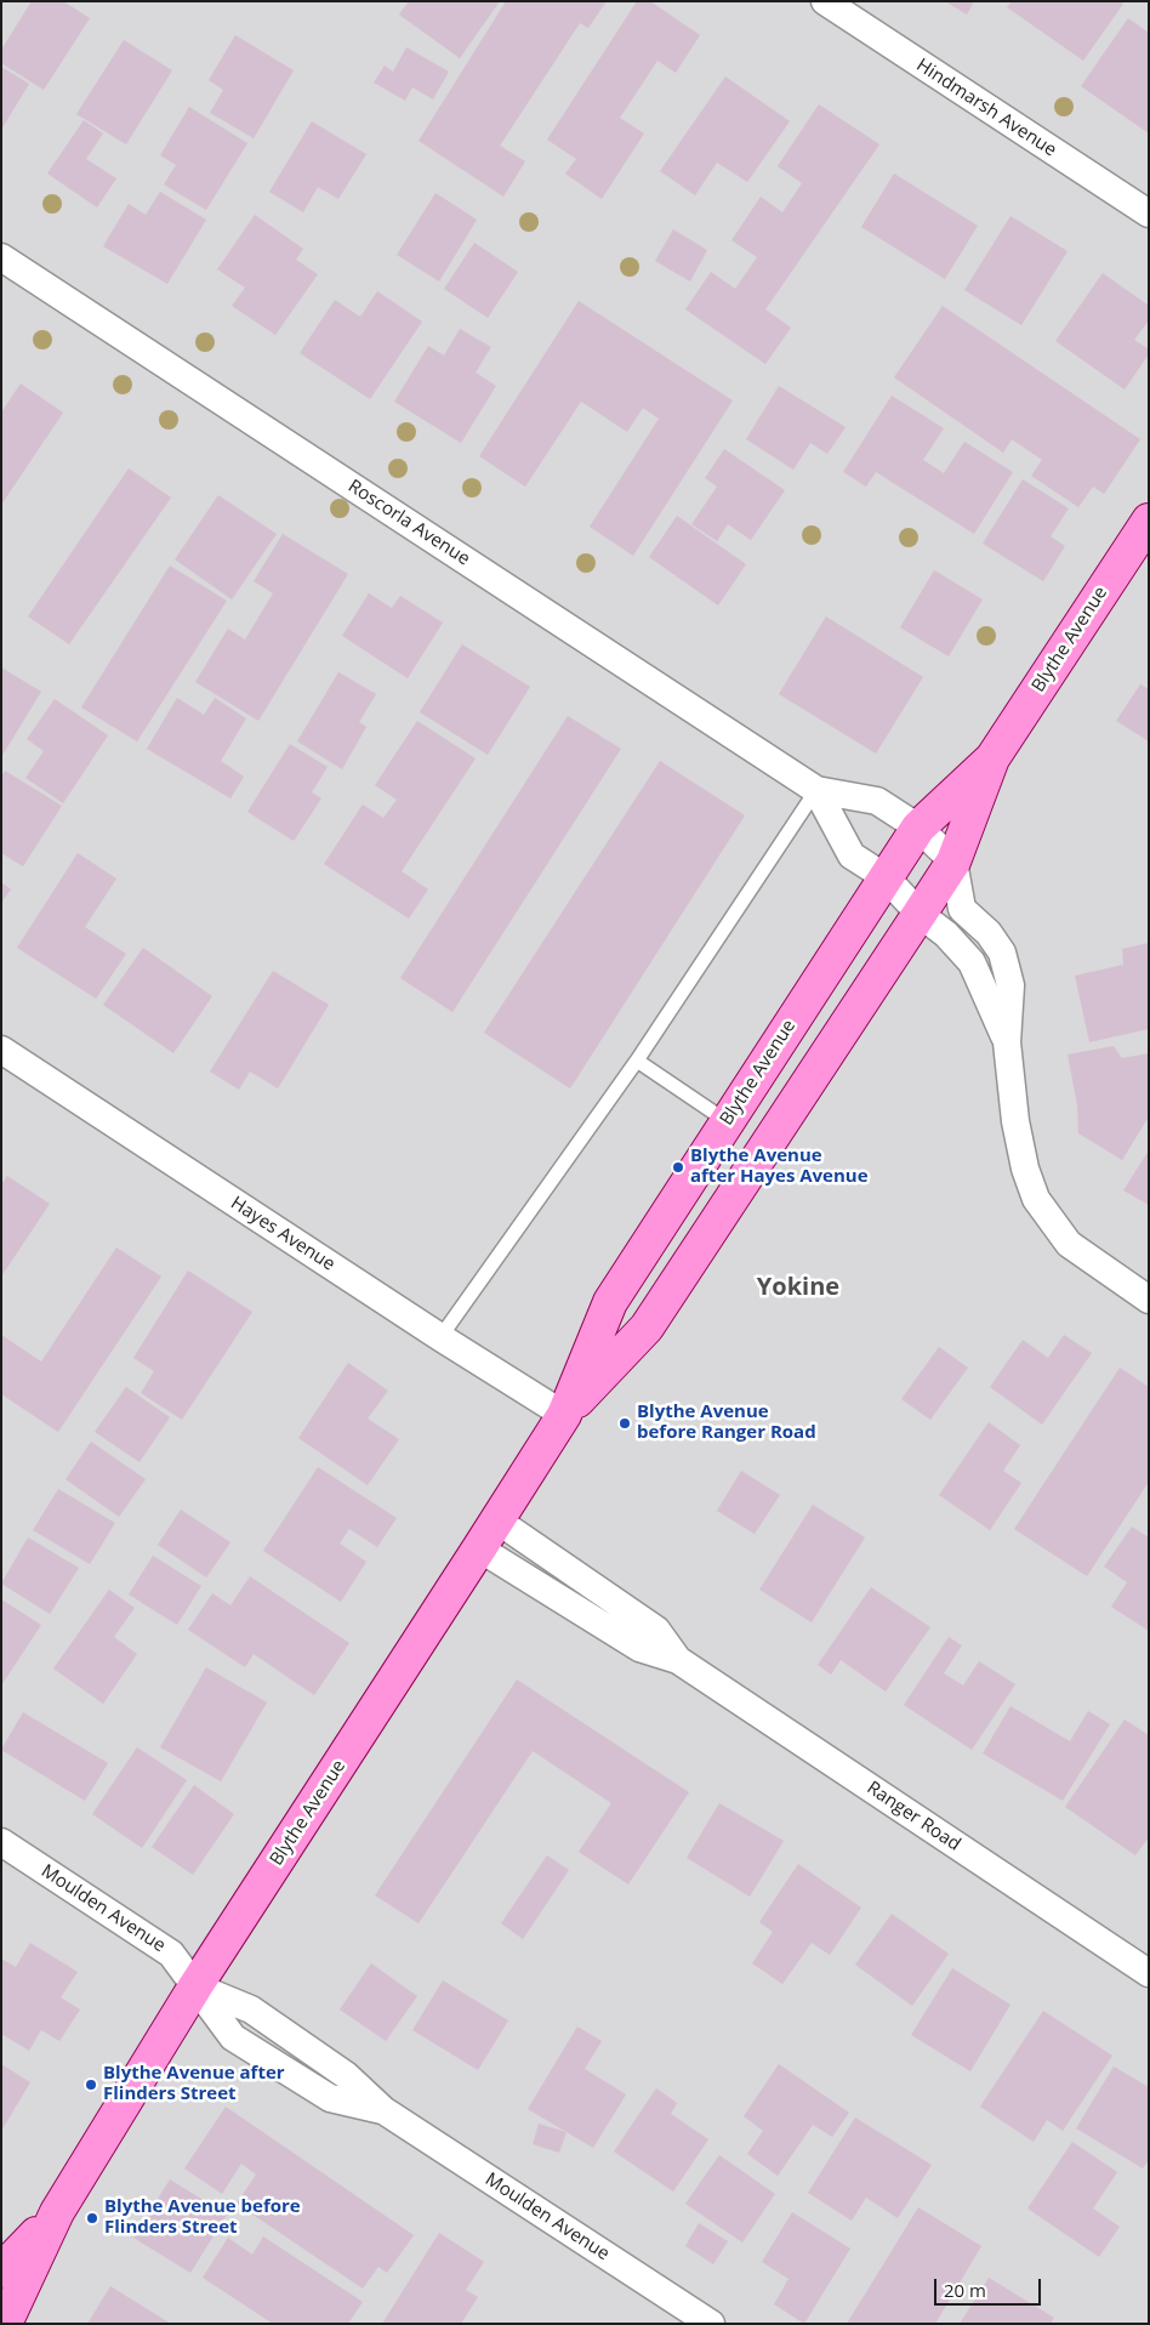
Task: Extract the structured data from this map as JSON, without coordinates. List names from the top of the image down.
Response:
{
  "streets": {
    "main road": ["Blythe Avenue"],
    "street": [
      "Hindmarsh Avenue",
      "Roscorla Avenue",
      "Hayes Avenue",
      "Ranger Road",
      "Moulden Avenue"
    ]
  },
  "crossings": [
    ["Roscorla Avenue", "Blythe Avenue"],
    ["Blythe Avenue", "Hayes Avenue"],
    ["Blythe Avenue", "Ranger Road"],
    ["Blythe Avenue", "Moulden Avenue"]
  ],
  "districts": ["Yokine"],
  "places": [
    "Blythe Avenue after Hayes Avenue",
    "Blythe Avenue before Ranger Road",
    "Blythe Avenue after Flinders Street",
    "Blythe Avenue before Flinders Street"
  ],
  "scale_bar": "20 m"
}
